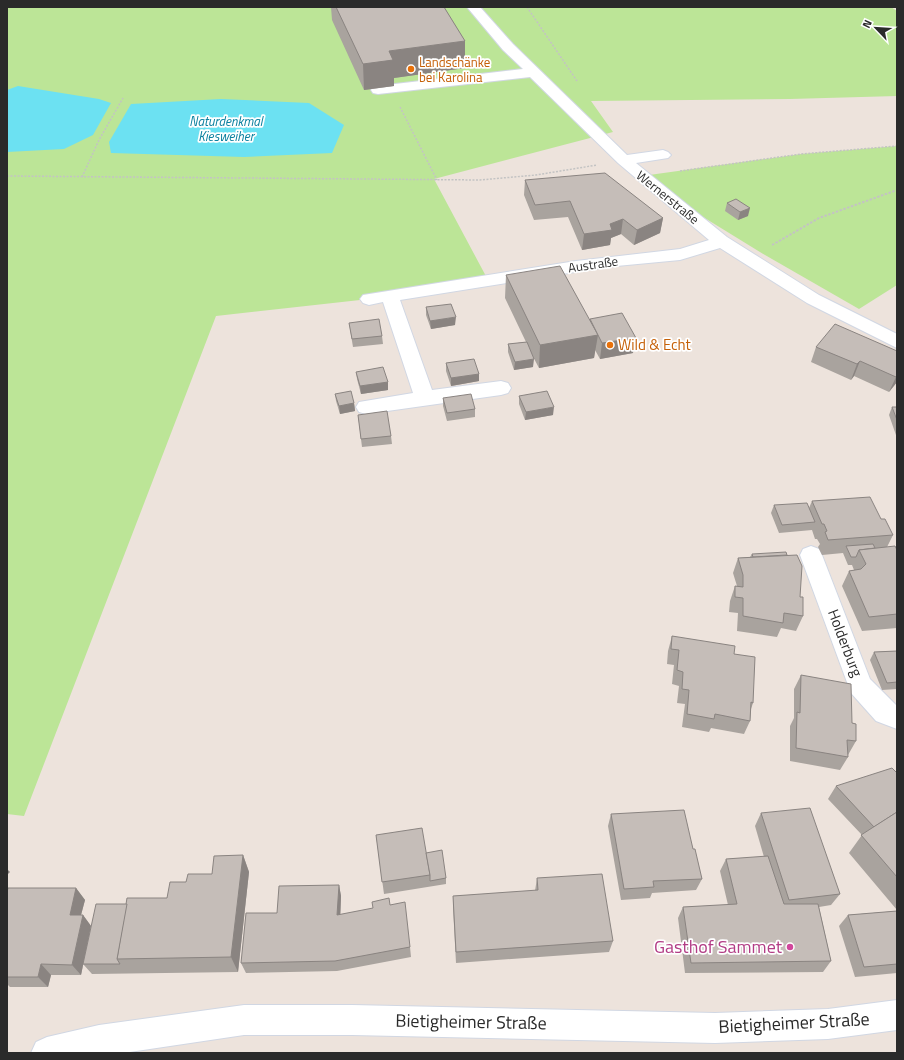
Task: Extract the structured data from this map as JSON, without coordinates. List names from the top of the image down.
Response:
{
  "streets": {
    "street": [
      "Wernerstraße",
      "Austraße",
      "Holderburg",
      "Bietigheimer Straße"
    ]
  },
  "crossings": [
    ["Wernerstraße", "Austraße"]
  ],
  "water": ["Naturdenkmal Kiesweiher"],
  "places": ["Landschänke bei Karolina", "Wild & Echt", "Gasthof Sammet"],
  "north": "top left"
}
